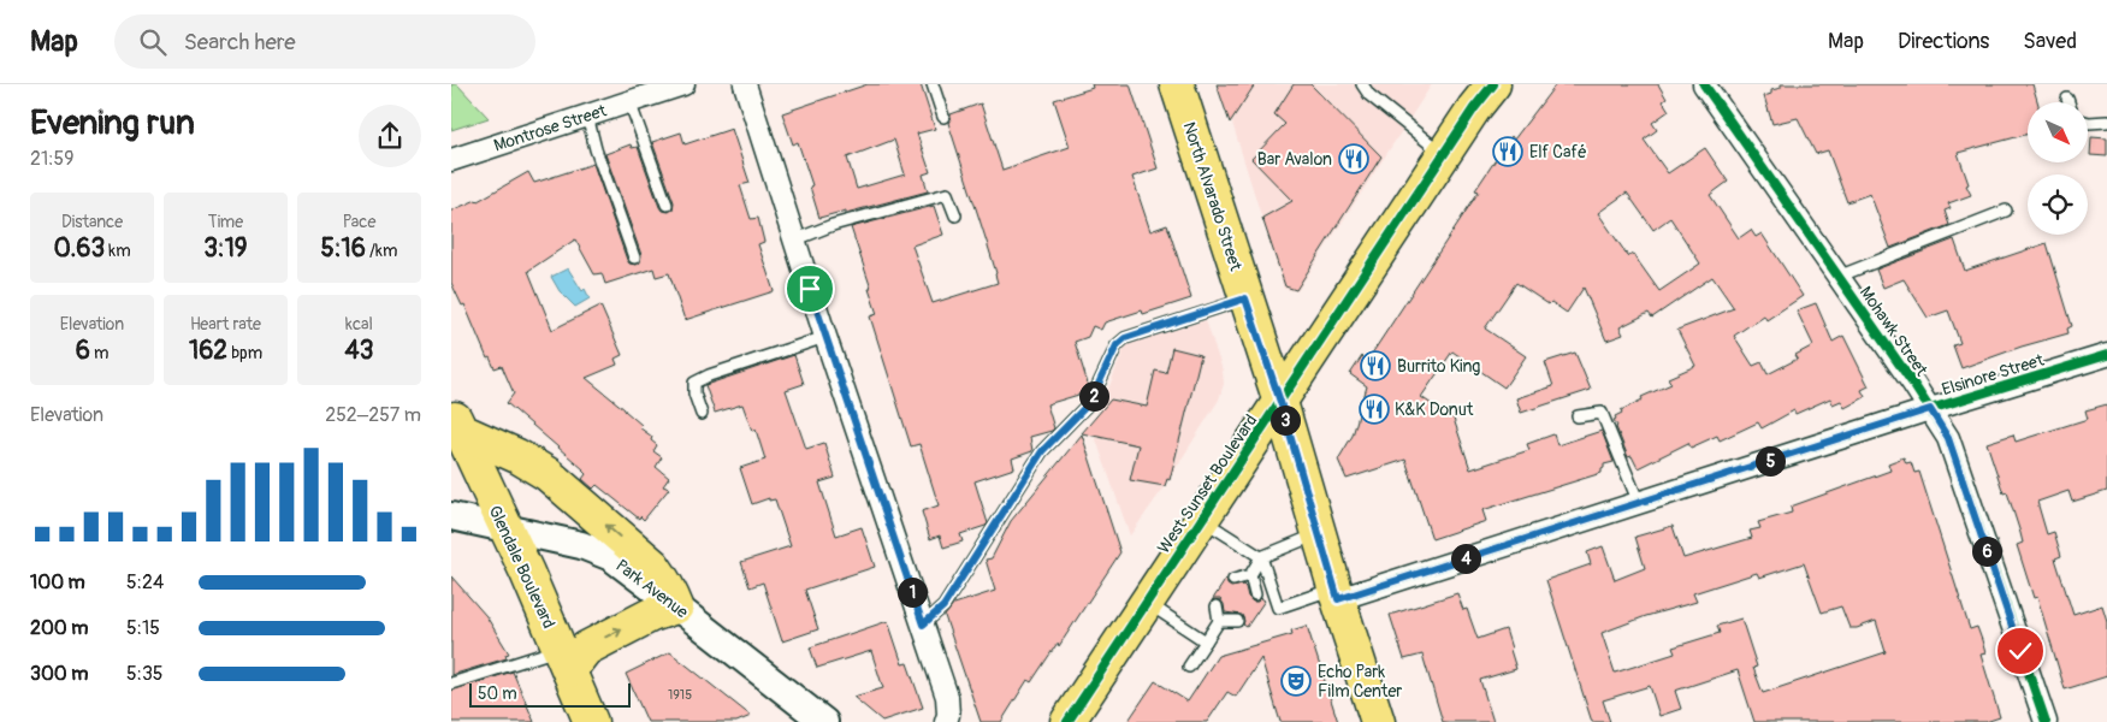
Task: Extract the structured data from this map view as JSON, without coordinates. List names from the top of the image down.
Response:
{
  "streets": {
    "main road": ["North Alvarado Street", "West Sunset Boulevard", "Glendale Boulevard"],
    "street": [
      "Montrose Street",
      "Mohawk Street",
      "Elsinore Street",
      "Park Avenue"
    ]
  },
  "crossings": [
    ["North Alvarado Street", "Elsinore Street"],
    ["North Alvarado Street", "West Sunset Boulevard"],
    ["Mohawk Street", "Elsinore Street"],
    ["Glendale Boulevard", "Park Avenue"]
  ],
  "places": {
    "restaurant": [
      "Elf Café",
      "Bar Avalon",
      "Burrito King",
      "K&K Donut"
    ],
    "theatre": ["Echo Park Film Center"]
  },
  "house_numbers": ["1915"],
  "scale_bar": "50 m",
  "north": "bottom right",
  "page": {
    "header": "Map",
    "search": "Search here",
    "nav": ["Map", "Directions", "Saved"],
    "heading": ["Evening run", "21:59"],
    "stats": [
      ["Distance", "0.63 km"],
      ["Time", "3:19"],
      ["Pace", "5:16 /km"],
      ["Elevation", "6 m"],
      ["Heart rate", "162 bpm"],
      ["kcal", "43"]
    ],
    "pins": [
      "2",
      "3",
      "5",
      "6",
      "4",
      "1"
    ],
    "chart": ["Elevation", "252–257 m"],
    "list": [
      {
        "name": "100 m",
        "note": "5:24"
      },
      {
        "name": "200 m",
        "note": "5:15"
      },
      {
        "name": "300 m",
        "note": "5:35"
      }
    ],
    "scale": "50 m"
  }
}
